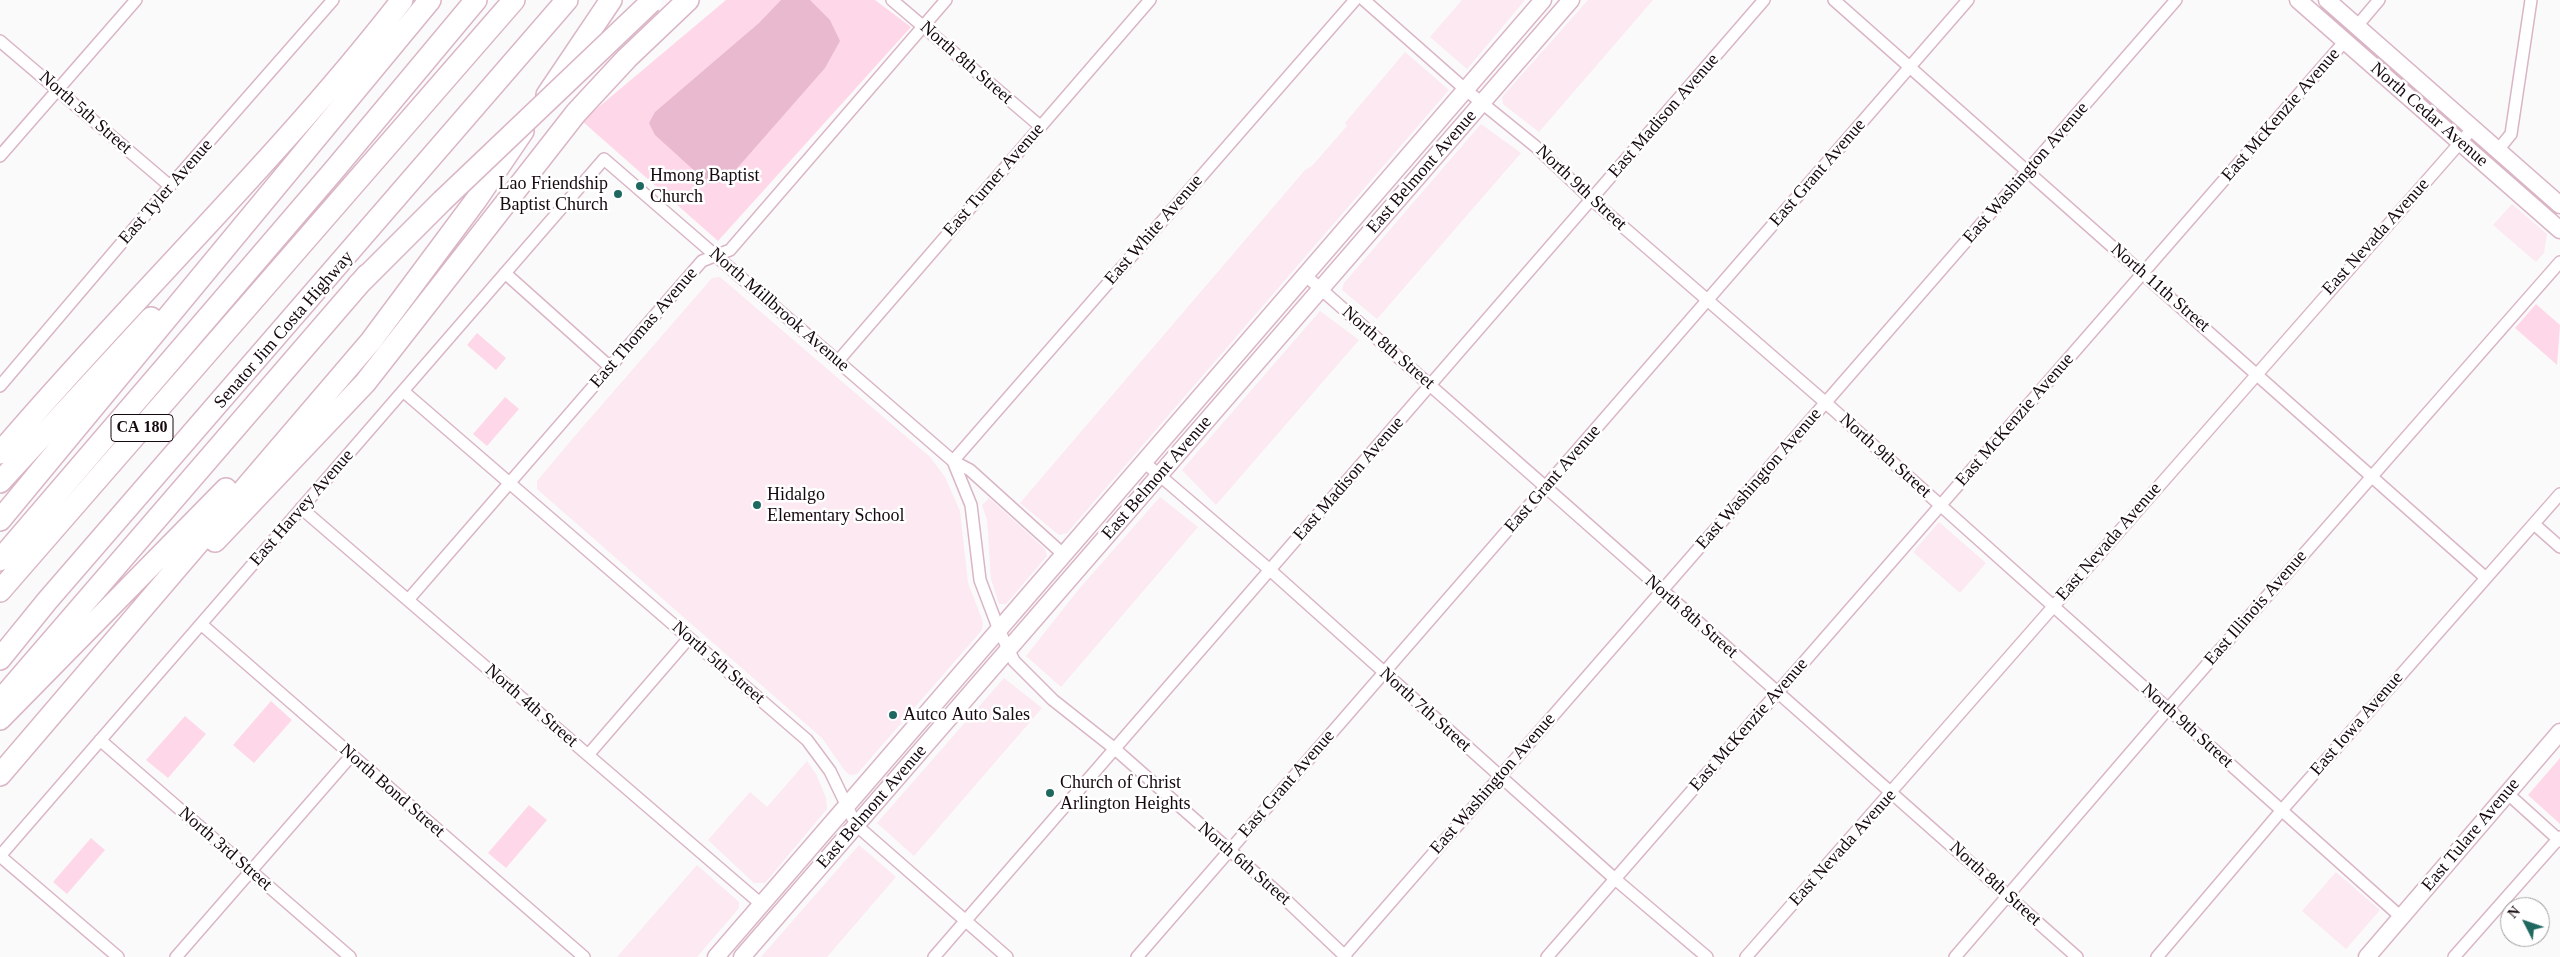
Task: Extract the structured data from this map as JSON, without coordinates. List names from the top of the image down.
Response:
{
  "streets": {
    "highway": ["Senator Jim Costa Highway", "CA 180"],
    "main road": ["North Cedar Avenue", "East Belmont Avenue", "East Tulare Avenue"],
    "street": [
      "North 8th Street",
      "North 5th Street",
      "East McKenzie Avenue",
      "East Madison Avenue",
      "East Grant Avenue",
      "East Washington Avenue",
      "East Turner Avenue",
      "North 9th Street",
      "East Tyler Avenue",
      "East White Avenue",
      "East Nevada Avenue",
      "North 11th Street",
      "North Millbrook Avenue",
      "East Thomas Avenue",
      "East Harvey Avenue",
      "East Illinois Avenue",
      "North 4th Street",
      "North 7th Street",
      "East Iowa Avenue",
      "North Bond Street",
      "North 3rd Street",
      "North 6th Street"
    ]
  },
  "crossings": [
    ["North 8th Street", "East McKenzie Avenue"],
    ["North 8th Street", "East Madison Avenue"],
    ["North 8th Street", "East Belmont Avenue"],
    ["North 8th Street", "East Grant Avenue"],
    ["North 8th Street", "East Washington Avenue"],
    ["North 8th Street", "East Turner Avenue"],
    ["North 8th Street", "East Nevada Avenue"],
    ["North 8th Street", "East Thomas Avenue"],
    ["North 8th Street", "East Illinois Avenue"],
    ["North 5th Street", "East Madison Avenue"],
    ["North 5th Street", "East Belmont Avenue"],
    ["North 5th Street", "East Tyler Avenue"],
    ["North 5th Street", "East Thomas Avenue"],
    ["North 5th Street", "East Harvey Avenue"],
    ["East McKenzie Avenue", "North Cedar Avenue"],
    ["East McKenzie Avenue", "North 9th Street"],
    ["East McKenzie Avenue", "North 11th Street"],
    ["East McKenzie Avenue", "North 7th Street"],
    ["North Cedar Avenue", "East Nevada Avenue"],
    ["East Madison Avenue", "North 9th Street"],
    ["East Madison Avenue", "North 7th Street"],
    ["East Madison Avenue", "North 6th Street"],
    ["East Belmont Avenue", "North 9th Street"],
    ["East Belmont Avenue", "North Millbrook Avenue"],
    ["East Belmont Avenue", "North 4th Street"],
    ["East Belmont Avenue", "North 7th Street"],
    ["East Belmont Avenue", "North 6th Street"],
    ["East Grant Avenue", "North 9th Street"],
    ["East Grant Avenue", "North 11th Street"],
    ["East Grant Avenue", "North 7th Street"],
    ["East Grant Avenue", "North 6th Street"],
    ["East Washington Avenue", "North 9th Street"],
    ["East Washington Avenue", "North 11th Street"],
    ["East Washington Avenue", "North 7th Street"],
    ["East Washington Avenue", "North 6th Street"],
    ["East Turner Avenue", "North Millbrook Avenue"],
    ["North 9th Street", "East Nevada Avenue"],
    ["North 9th Street", "East Illinois Avenue"],
    ["North 9th Street", "East Iowa Avenue"],
    ["North 9th Street", "East Tulare Avenue"],
    ["East White Avenue", "North Millbrook Avenue"],
    ["East Nevada Avenue", "North 11th Street"],
    ["North 11th Street", "East Illinois Avenue"],
    ["North 11th Street", "East Iowa Avenue"],
    ["North Millbrook Avenue", "East Thomas Avenue"],
    ["North Millbrook Avenue", "East Harvey Avenue"],
    ["North Millbrook Avenue", "North 6th Street"],
    ["East Thomas Avenue", "North 4th Street"],
    ["East Harvey Avenue", "North 4th Street"],
    ["East Harvey Avenue", "North Bond Street"],
    ["East Harvey Avenue", "North 3rd Street"]
  ],
  "places": [
    "Hmong Baptist Church",
    "Lao Friendship Baptist Church",
    "Hidalgo Elementary School",
    "Autco Auto Sales",
    "Church of Christ Arlington Heights"
  ],
  "north": "top left"
}
